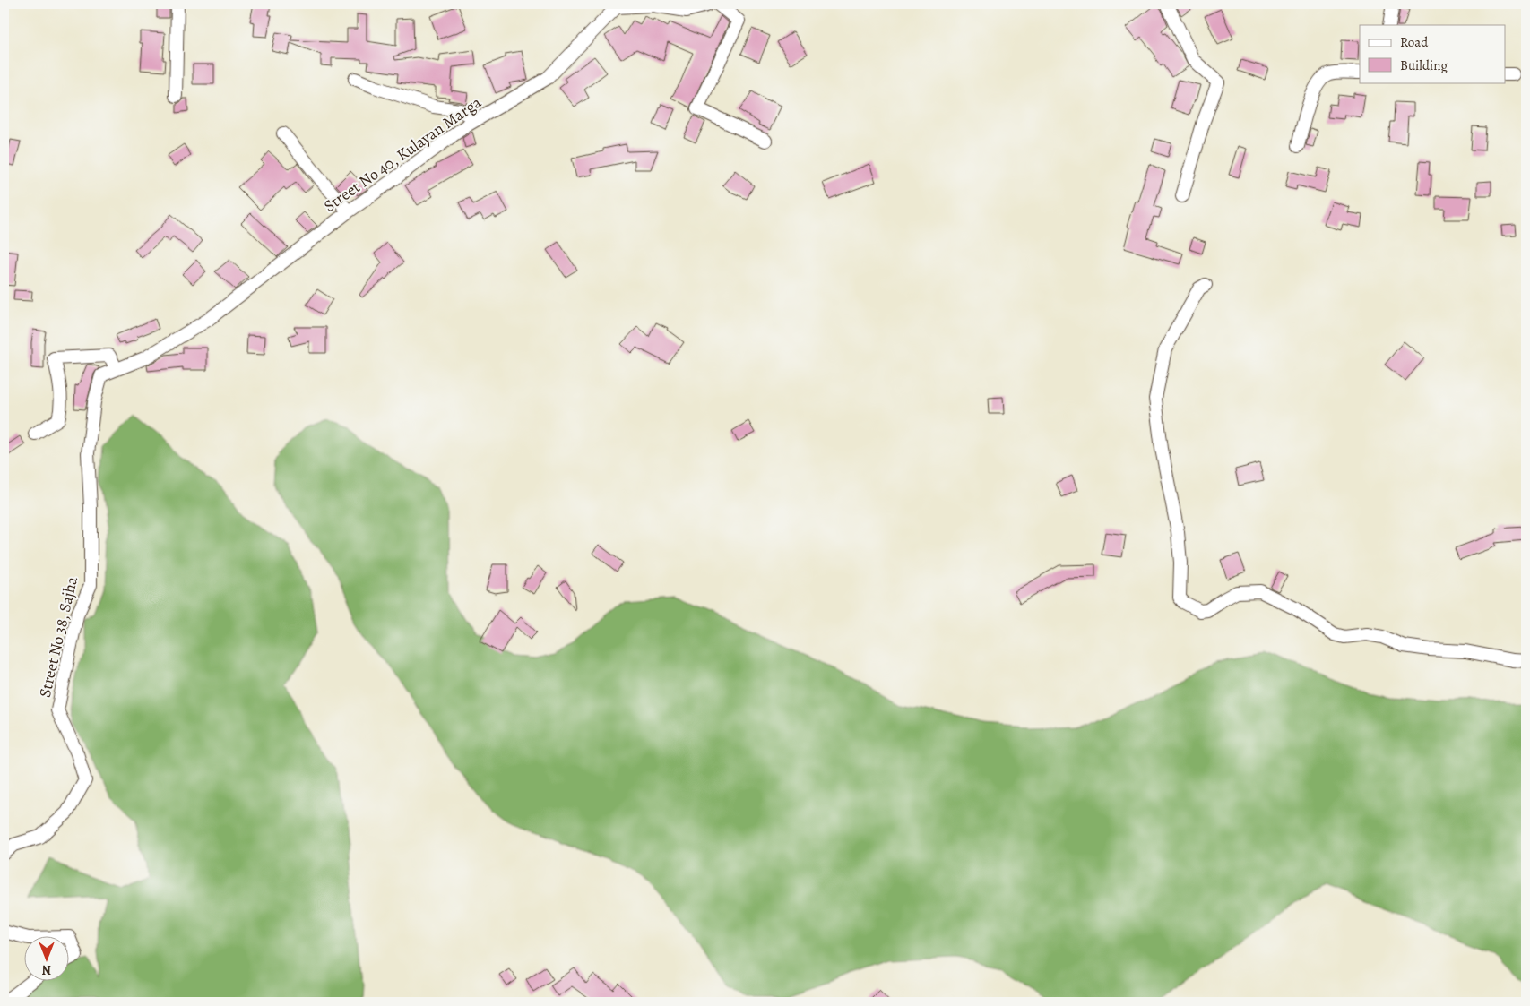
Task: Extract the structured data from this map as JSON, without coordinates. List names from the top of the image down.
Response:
{
  "streets": {
    "street": ["Street No 40, Kulayan Marga", "Street No 38, Sajha"]
  },
  "crossings": [
    ["Street No 40, Kulayan Marga", "Street No 38, Sajha"]
  ],
  "legend": ["Road", "Building"],
  "north": "bottom"
}
